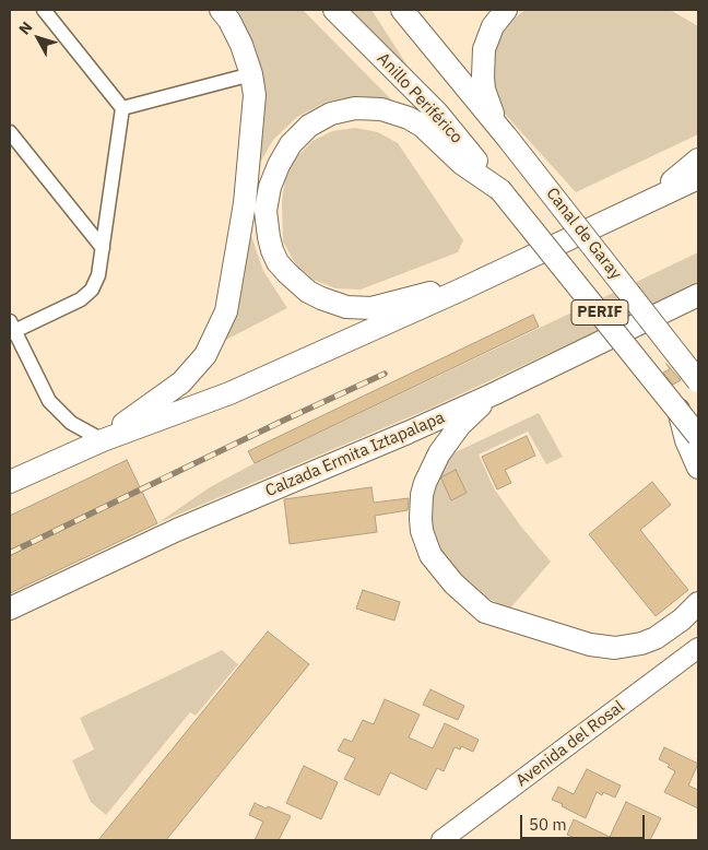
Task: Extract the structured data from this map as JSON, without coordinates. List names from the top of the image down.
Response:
{
  "streets": {
    "main road": [
      "Anillo Periférico",
      "Canal de Garay",
      "PERIF",
      "Calzada Ermita Iztapalapa"
    ],
    "street": ["Avenida del Rosal"]
  },
  "crossings": [
    ["Anillo Periférico", "PERIF"],
    ["Canal de Garay", "PERIF"]
  ],
  "scale_bar": "50 m",
  "north": "top left"
}
